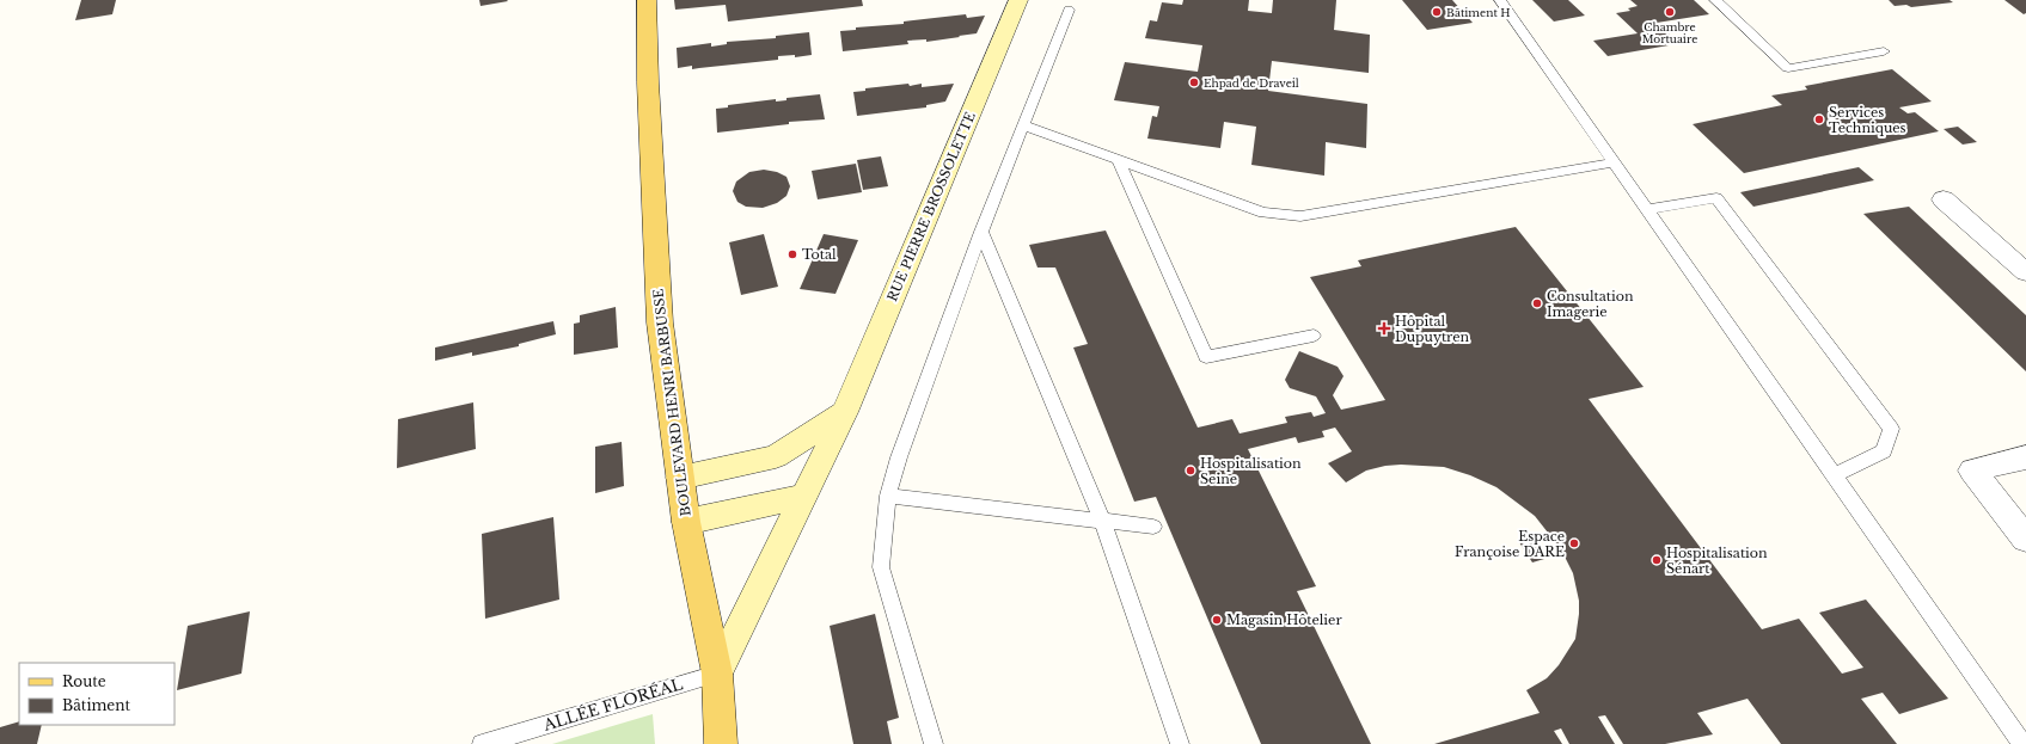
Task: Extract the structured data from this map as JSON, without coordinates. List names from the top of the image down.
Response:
{
  "streets": {
    "main road": ["BOULEVARD HENRI BARBUSSE"],
    "street": ["RUE PIERRE BROSSOLETTE"],
    "lane": ["ALLÉE FLORÉAL"]
  },
  "crossings": [
    ["RUE PIERRE BROSSOLETTE", "BOULEVARD HENRI BARBUSSE"],
    ["RUE PIERRE BROSSOLETTE", "ALLÉE FLORÉAL"],
    ["BOULEVARD HENRI BARBUSSE", "ALLÉE FLORÉAL"]
  ],
  "places": {
    "other": [
      "Bâtiment H",
      "Chambre Mortuaire",
      "Ehpad de Draveil",
      "Services Techniques",
      "Total",
      "Consultation Imagerie",
      "Hospitalisation Seine",
      "Espace Françoise DARE",
      "Hospitalisation Sénart",
      "Magasin Hôtelier"
    ],
    "health": ["Hôpital Dupuytren"]
  },
  "legend": ["Route", "Bâtiment"]
}
